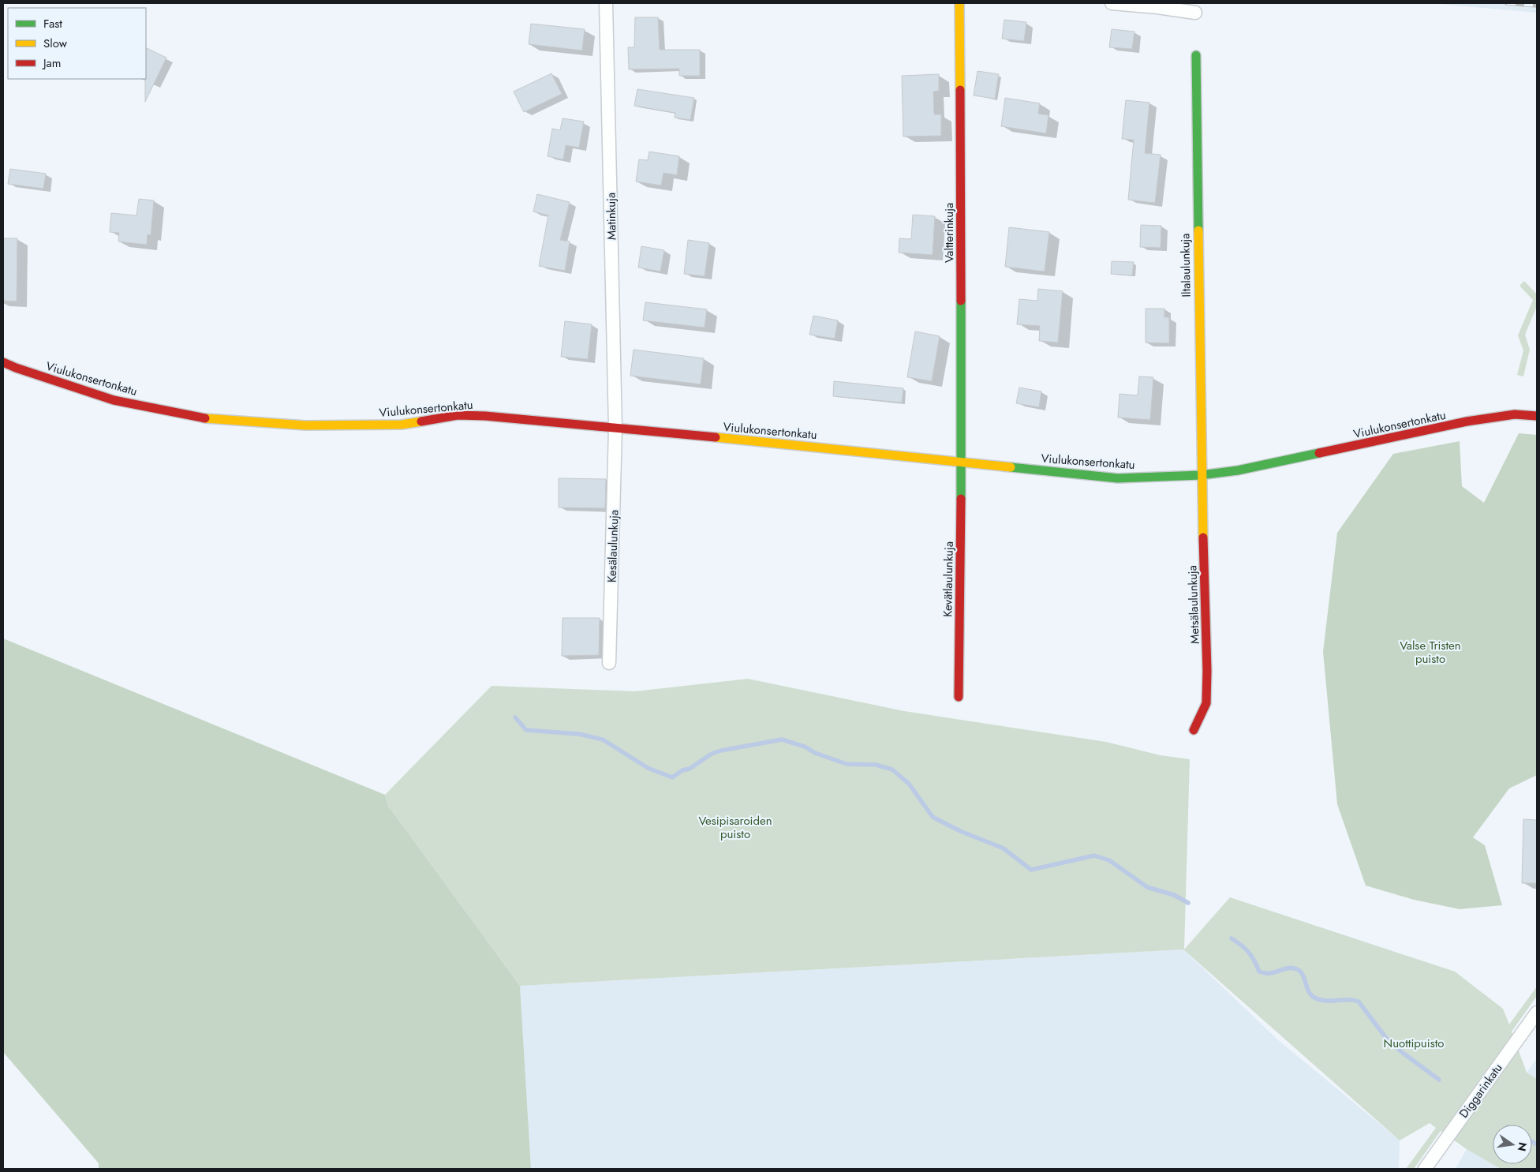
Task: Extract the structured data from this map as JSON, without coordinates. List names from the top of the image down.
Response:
{
  "streets": {
    "street": [
      "Matinkuja",
      "Valtterinkuja",
      "Iltalaulunkuja",
      "Viulukonsertonkatu",
      "Kesälaulunkuja",
      "Kevätlaulunkuja",
      "Metsälaulunkuja",
      "Diggarinkatu"
    ]
  },
  "crossings": [
    ["Matinkuja", "Viulukonsertonkatu"],
    ["Matinkuja", "Kesälaulunkuja"],
    ["Valtterinkuja", "Viulukonsertonkatu"],
    ["Valtterinkuja", "Kevätlaulunkuja"],
    ["Iltalaulunkuja", "Viulukonsertonkatu"],
    ["Iltalaulunkuja", "Metsälaulunkuja"],
    ["Viulukonsertonkatu", "Kesälaulunkuja"],
    ["Viulukonsertonkatu", "Kevätlaulunkuja"],
    ["Viulukonsertonkatu", "Metsälaulunkuja"]
  ],
  "parks": ["Valse Tristen puisto", "Vesipisaroiden puisto", "Nuottipuisto"],
  "legend": ["Fast", "Slow", "Jam"],
  "north": "right"
}
